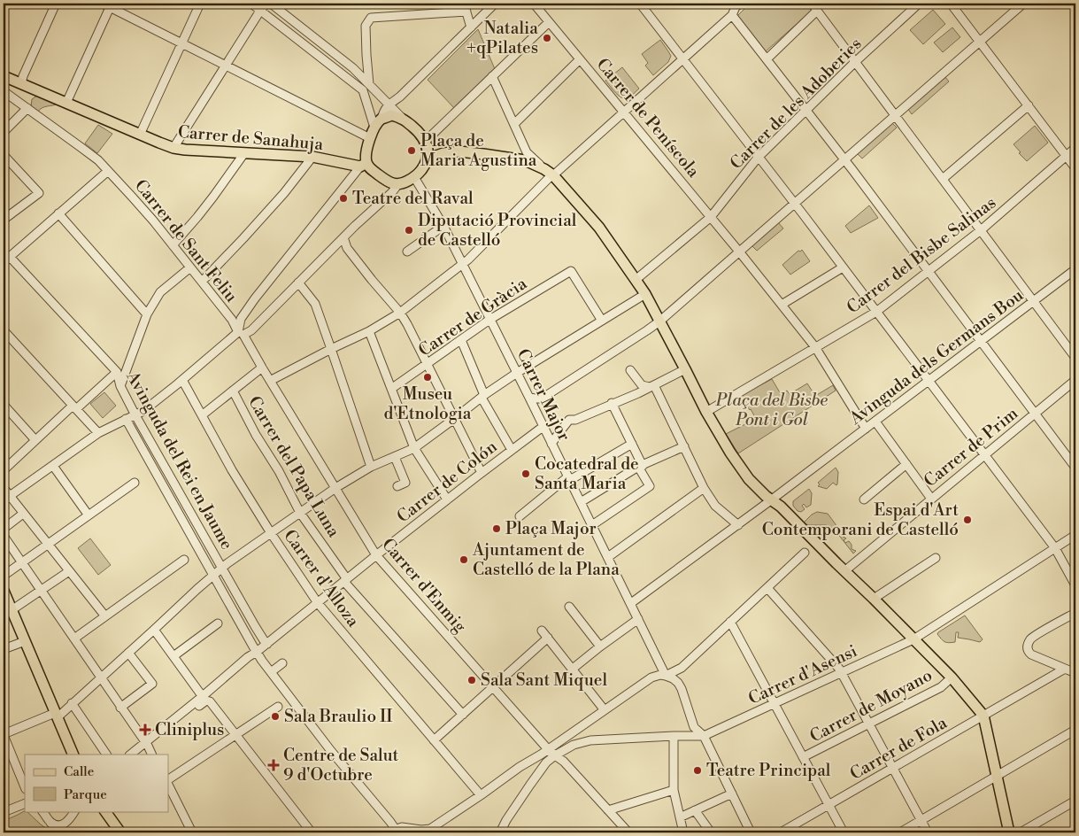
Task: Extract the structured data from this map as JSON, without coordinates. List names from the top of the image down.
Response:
{
  "streets": {
    "main road": ["Carrer de Sanahuja"],
    "street": [
      "Carrer de les Adoberies",
      "Carrer de Peníscola",
      "Carrer de Sant Feliu",
      "Carrer del Bisbe Salinas",
      "Carrer de Gràcia",
      "Avinguda dels Germans Bou",
      "Carrer Major",
      "Carrer de Prim",
      "Avinguda del Rei en Jaume",
      "Carrer del Papa Luna",
      "Carrer de Colón",
      "Carrer d'Alloza",
      "Carrer d'Enmig",
      "Carrer d'Asensi",
      "Carrer de Moyano",
      "Carrer de Fola"
    ]
  },
  "crossings": [
    ["Carrer de les Adoberies", "Carrer de Peníscola"],
    ["Carrer de Peníscola", "Carrer del Bisbe Salinas"],
    ["Carrer de Peníscola", "Avinguda dels Germans Bou"],
    ["Carrer de Sanahuja", "Carrer Major"],
    ["Carrer de Sant Feliu", "Carrer d'Enmig"],
    ["Carrer de Gràcia", "Carrer Major"],
    ["Avinguda dels Germans Bou", "Carrer Major"],
    ["Carrer Major", "Carrer de Colón"],
    ["Avinguda del Rei en Jaume", "Carrer de Colón"],
    ["Carrer del Papa Luna", "Carrer de Colón"],
    ["Carrer de Colón", "Carrer d'Alloza"],
    ["Carrer de Colón", "Carrer d'Enmig"]
  ],
  "parks": ["Plaça del Bisbe Pont i Gol"],
  "places": {
    "other": [
      "Natalia +qPilates",
      "Plaça de Maria Agustina",
      "Teatre del Raval",
      "Diputació Provincial de Castelló",
      "Museu d'Etnologia",
      "Cocatedral de Santa Maria",
      "Espai d'Art Contemporani de Castelló",
      "Plaça Major",
      "Ajuntament de Castelló de la Plana",
      "Sala Sant Miquel",
      "Sala Braulio II",
      "Teatre Principal"
    ],
    "health": ["Cliniplus", "Centre de Salut 9 d'Octubre"]
  },
  "legend": ["Calle", "Parque"]
}
